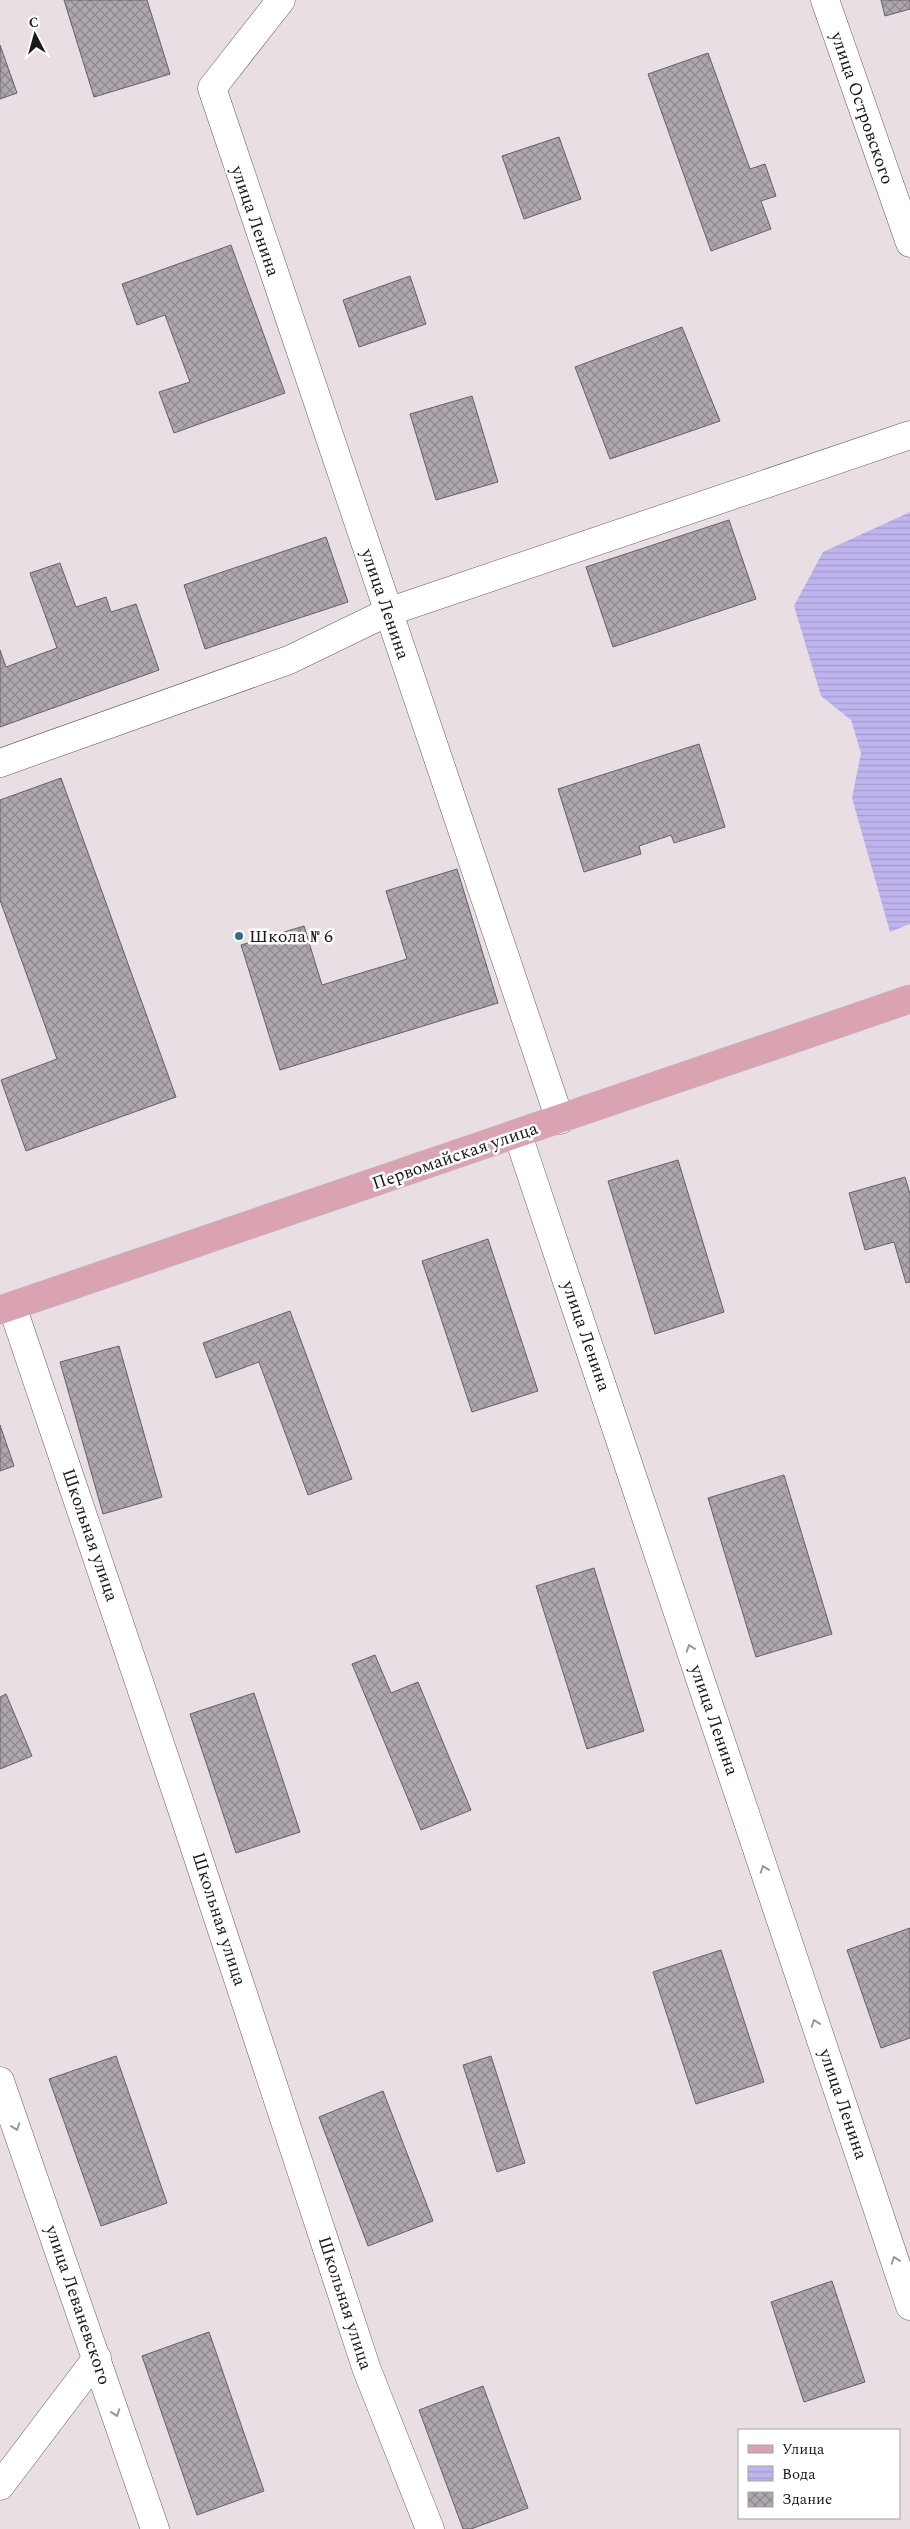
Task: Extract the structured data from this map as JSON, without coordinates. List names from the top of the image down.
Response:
{
  "streets": {
    "main road": ["Первомайская улица"],
    "street": [
      "улица Островского",
      "улица Ленина",
      "Школьная улица",
      "улица Леваневского"
    ]
  },
  "crossings": [
    ["улица Ленина", "Первомайская улица"],
    ["Первомайская улица", "Школьная улица"]
  ],
  "one_way": ["улица Ленина", "улица Леваневского"],
  "places": ["Школа № 6"],
  "legend": ["Улица", "Вода", "Здание"],
  "north": "top"
}
